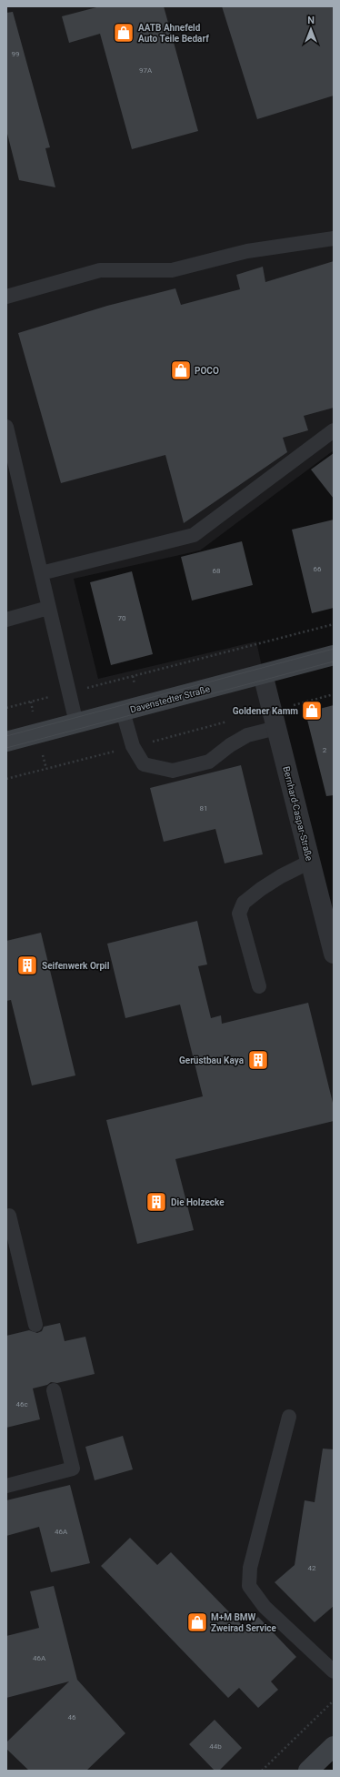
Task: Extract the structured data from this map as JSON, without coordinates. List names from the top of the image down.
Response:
{
  "streets": {
    "street": ["Davenstedter Straße", "Bernhard-Caspar-Straße"]
  },
  "crossings": [
    ["Davenstedter Straße", "Bernhard-Caspar-Straße"]
  ],
  "places": {
    "shop": [
      "AATB Ahnefeld Auto Teile Bedarf",
      "POCO",
      "Goldener Kamm",
      "M+M BMW Zweirad Service"
    ],
    "building": ["Seifenwerk Orpil", "Gerüstbau Kaya", "Die Holzecke"]
  },
  "house_numbers": [
    "99",
    "97A",
    "66",
    "68",
    "70",
    "2",
    "81",
    "46c",
    "46A",
    "42",
    "46A",
    "46",
    "44b"
  ],
  "north": "top"
}
